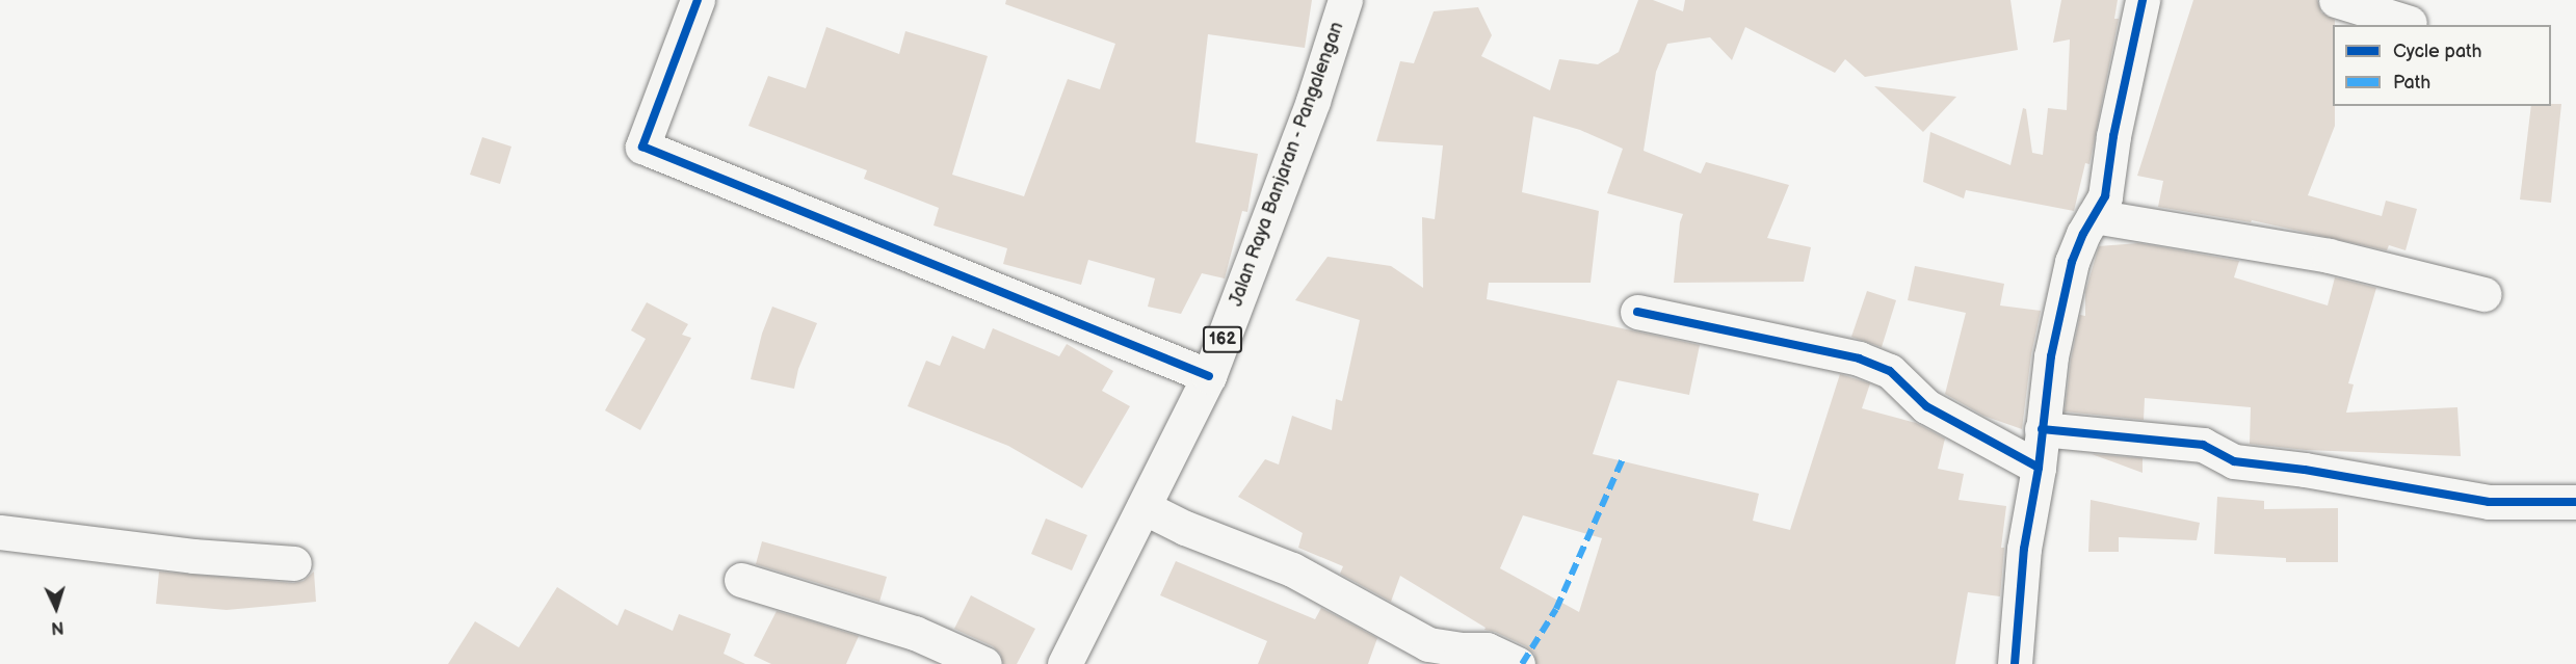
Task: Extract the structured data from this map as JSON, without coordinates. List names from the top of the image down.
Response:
{
  "streets": {
    "street": ["Jalan Raya Banjaran - Pangalengan", "162"]
  },
  "legend": ["Cycle path", "Path"],
  "north": "bottom"
}
